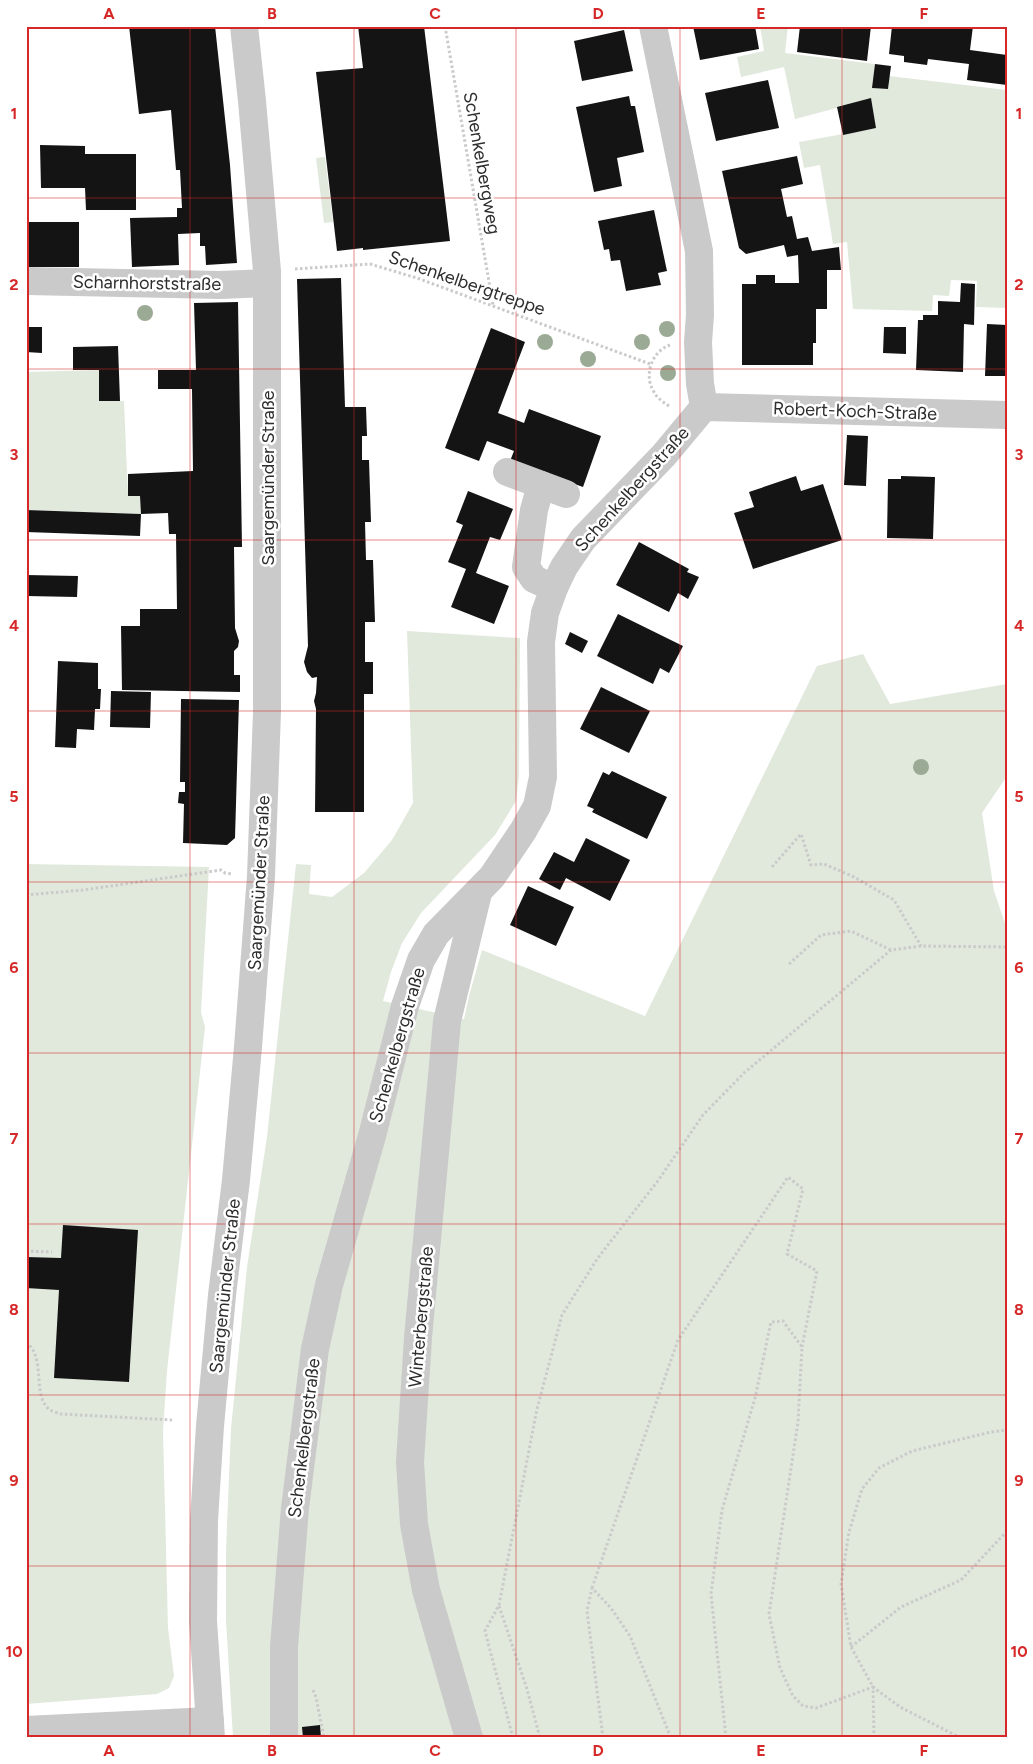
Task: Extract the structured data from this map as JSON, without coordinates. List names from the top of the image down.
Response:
{
  "streets": {
    "street": [
      "Scharnhorststraße",
      "Robert-Koch-Straße",
      "Saargemünder Straße",
      "Schenkelbergstraße",
      "Winterbergstraße"
    ],
    "path": ["Schenkelbergweg", "Schenkelbergtreppe"]
  },
  "crossings": [
    ["Schenkelbergweg", "Schenkelbergtreppe"],
    ["Scharnhorststraße", "Schenkelbergtreppe"],
    ["Scharnhorststraße", "Saargemünder Straße"],
    ["Schenkelbergtreppe", "Saargemünder Straße"],
    ["Robert-Koch-Straße", "Schenkelbergstraße"],
    ["Schenkelbergstraße", "Winterbergstraße"]
  ],
  "grid": {
    "columns": [
      "A",
      "B",
      "C",
      "D",
      "E",
      "F"
    ],
    "rows": [
      "1",
      "2",
      "3",
      "4",
      "5",
      "6",
      "7",
      "8",
      "9",
      "10"
    ]
  }
}
